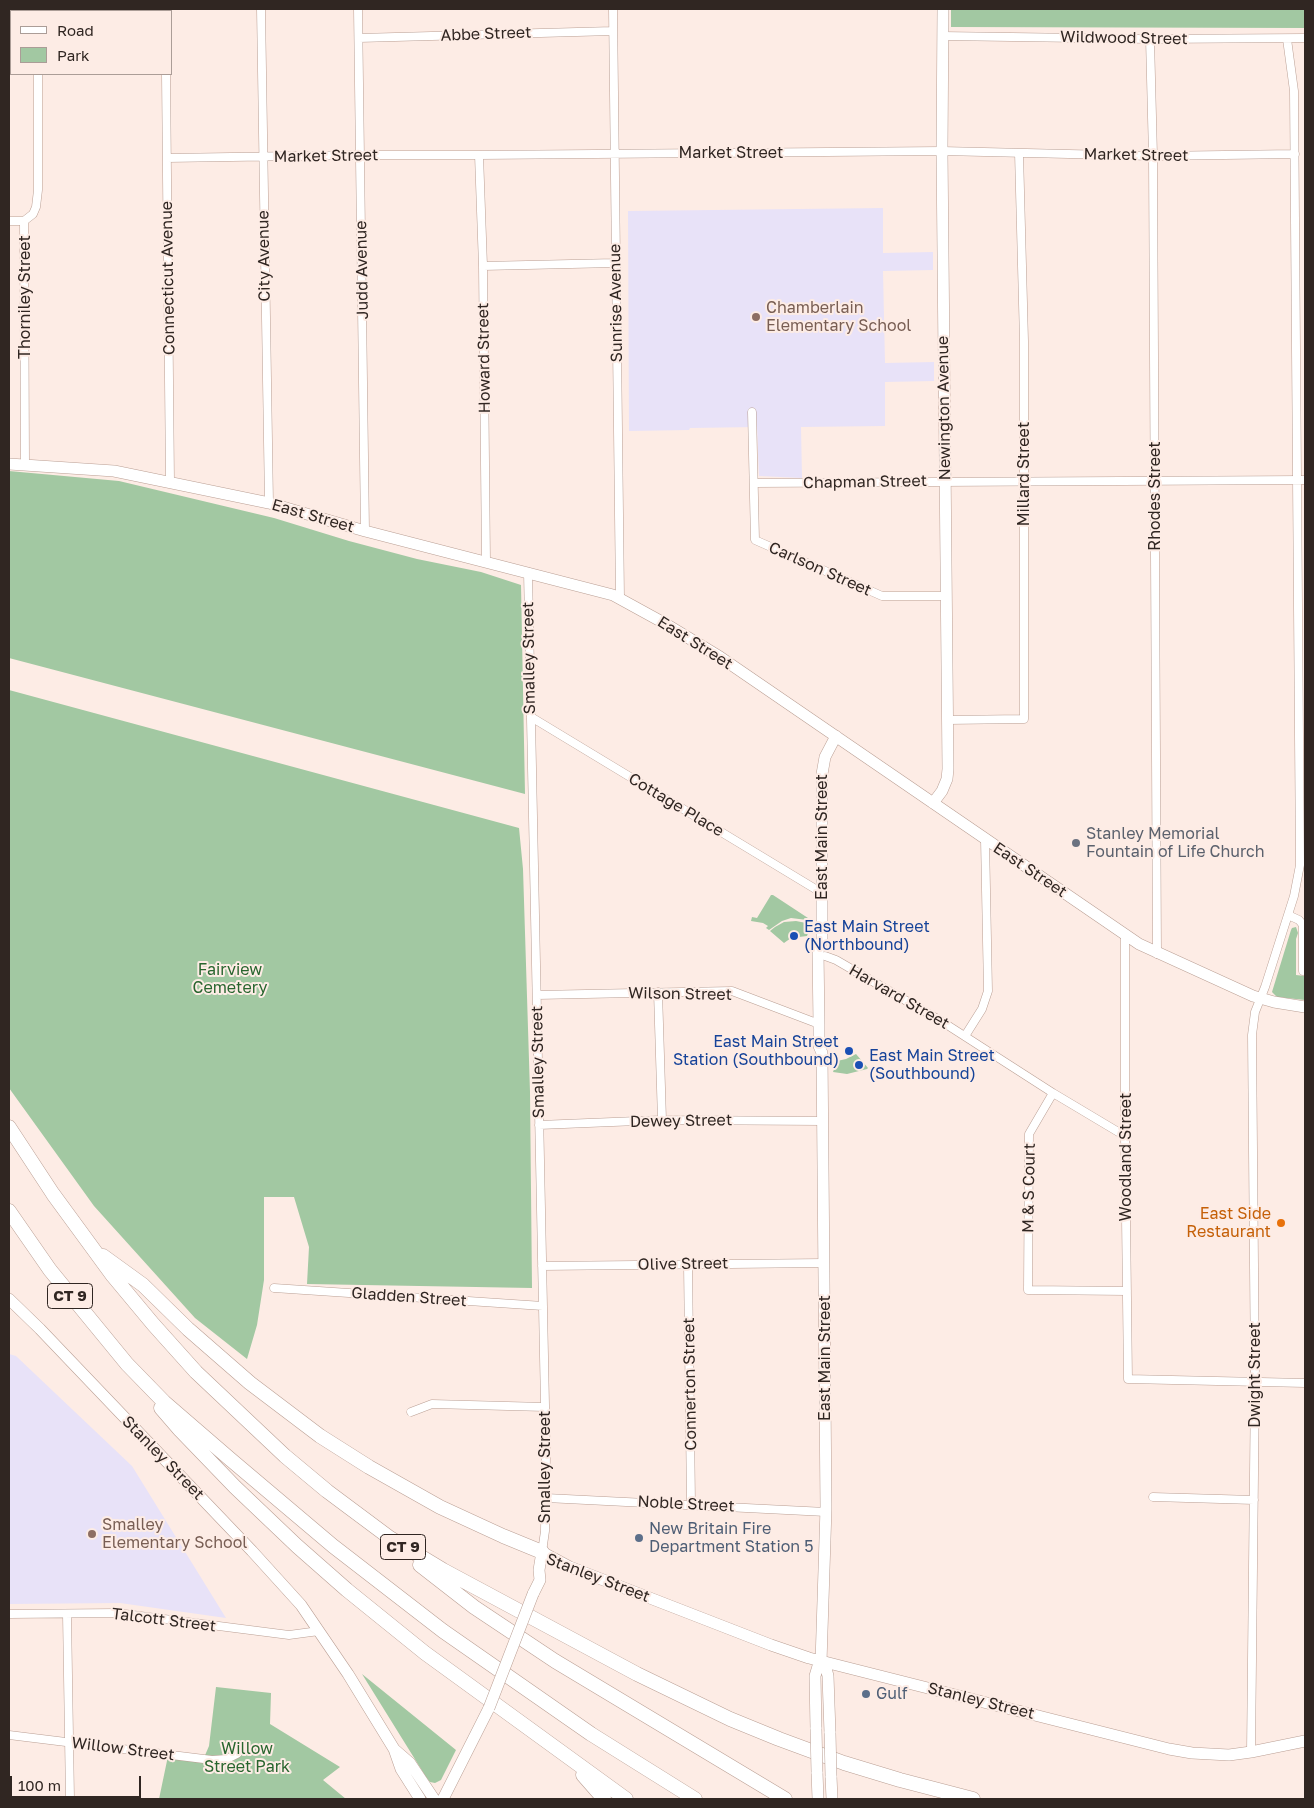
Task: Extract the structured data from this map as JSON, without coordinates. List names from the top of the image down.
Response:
{
  "streets": {
    "highway": ["CT 9"],
    "main road": [
      "Newington Avenue",
      "East Street",
      "East Main Street",
      "Stanley Street"
    ],
    "street": [
      "Abbe Street",
      "Wildwood Street",
      "Market Street",
      "City Avenue",
      "Judd Avenue",
      "Connecticut Avenue",
      "Thorniley Street",
      "Sunrise Avenue",
      "Howard Street",
      "Millard Street",
      "Chapman Street",
      "Rhodes Street",
      "Carlson Street",
      "Smalley Street",
      "Cottage Place",
      "Wilson Street",
      "Harvard Street",
      "Dewey Street",
      "Woodland Street",
      "M & S Court",
      "Olive Street",
      "Gladden Street",
      "Dwight Street",
      "Connerton Street",
      "Noble Street",
      "Talcott Street",
      "Willow Street"
    ]
  },
  "crossings": [
    ["Abbe Street", "Judd Avenue"],
    ["Abbe Street", "Sunrise Avenue"],
    ["Wildwood Street", "Newington Avenue"],
    ["Wildwood Street", "Rhodes Street"],
    ["Wildwood Street", "Dwight Street"],
    ["Market Street", "City Avenue"],
    ["Market Street", "Judd Avenue"],
    ["Market Street", "Connecticut Avenue"],
    ["Market Street", "Sunrise Avenue"],
    ["Market Street", "Howard Street"],
    ["Market Street", "Newington Avenue"],
    ["Market Street", "Millard Street"],
    ["Market Street", "Rhodes Street"],
    ["Market Street", "Dwight Street"],
    ["City Avenue", "East Street"],
    ["Judd Avenue", "East Street"],
    ["Connecticut Avenue", "East Street"],
    ["Thorniley Street", "East Street"],
    ["Sunrise Avenue", "East Street"],
    ["Howard Street", "East Street"],
    ["Newington Avenue", "Millard Street"],
    ["Newington Avenue", "Chapman Street"],
    ["Newington Avenue", "East Street"],
    ["Newington Avenue", "Carlson Street"],
    ["Millard Street", "Chapman Street"],
    ["Chapman Street", "Rhodes Street"],
    ["Chapman Street", "Carlson Street"],
    ["Chapman Street", "Dwight Street"],
    ["Rhodes Street", "East Street"],
    ["East Street", "Smalley Street"],
    ["East Street", "East Main Street"],
    ["East Street", "Woodland Street"],
    ["East Street", "Dwight Street"],
    ["Smalley Street", "Cottage Place"],
    ["Smalley Street", "Wilson Street"],
    ["Smalley Street", "Dewey Street"],
    ["Smalley Street", "Olive Street"],
    ["Smalley Street", "Gladden Street"],
    ["Smalley Street", "Stanley Street"],
    ["Smalley Street", "Noble Street"],
    ["Cottage Place", "East Main Street"],
    ["East Main Street", "Wilson Street"],
    ["East Main Street", "Harvard Street"],
    ["East Main Street", "Dewey Street"],
    ["East Main Street", "Olive Street"],
    ["East Main Street", "Stanley Street"],
    ["East Main Street", "Noble Street"],
    ["Harvard Street", "Woodland Street"],
    ["Harvard Street", "M & S Court"],
    ["Woodland Street", "M & S Court"],
    ["Woodland Street", "Dwight Street"],
    ["Olive Street", "Connerton Street"],
    ["Dwight Street", "Stanley Street"],
    ["Connerton Street", "Noble Street"],
    ["Stanley Street", "Talcott Street"]
  ],
  "parks": ["Fairview Cemetery", "Willow Street Park"],
  "places": [
    "Chamberlain Elementary School",
    "Stanley Memorial Fountain of Life Church",
    "East Main Street (Northbound)",
    "East Main Street Station (Southbound)",
    "East Main Street (Southbound)",
    "East Side Restaurant",
    "Smalley Elementary School",
    "New Britain Fire Department Station 5",
    "Gulf"
  ],
  "legend": ["Road", "Park"],
  "scale_bar": "100 m"
}
